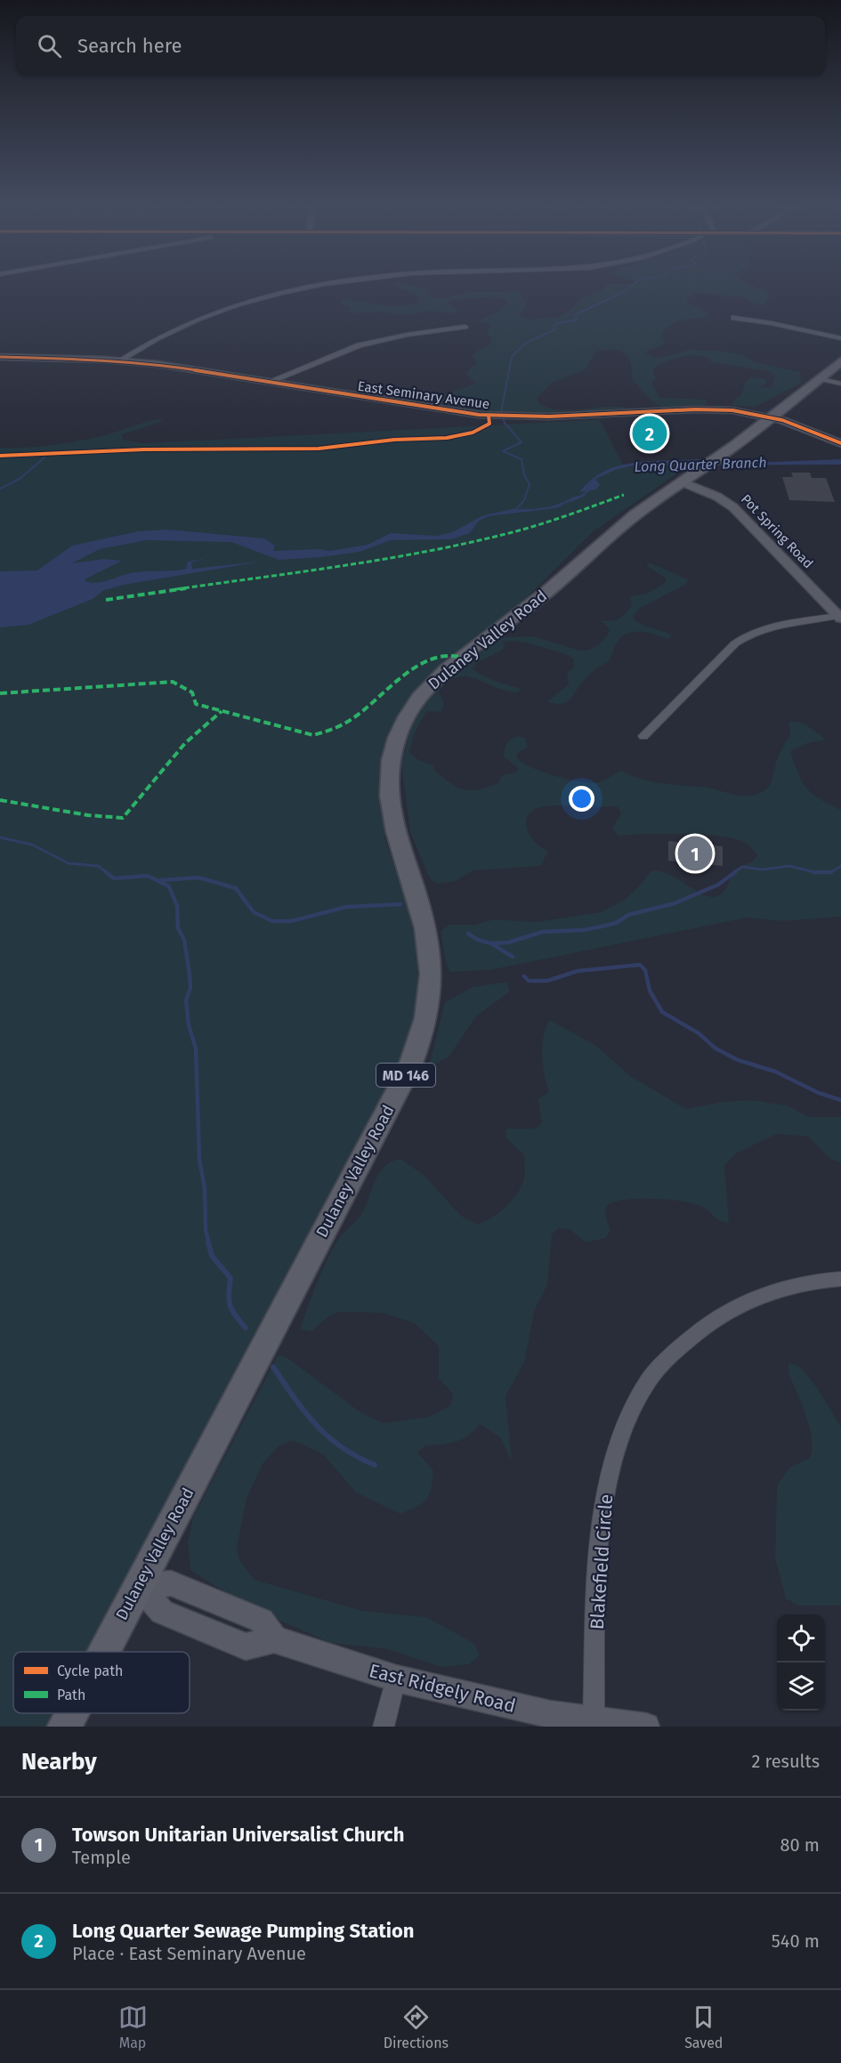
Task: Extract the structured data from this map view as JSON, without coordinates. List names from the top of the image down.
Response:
{
  "streets": {
    "main road": ["Dulaney Valley Road", "MD 146"],
    "street": [
      "East Seminary Avenue",
      "Pot Spring Road",
      "Blakefield Circle",
      "East Ridgely Road"
    ]
  },
  "crossings": [
    ["East Seminary Avenue", "Dulaney Valley Road"],
    ["Pot Spring Road", "Dulaney Valley Road"],
    ["Dulaney Valley Road", "East Ridgely Road"],
    ["Blakefield Circle", "East Ridgely Road"]
  ],
  "water": ["Long Quarter Branch"],
  "legend": ["Cycle path", "Path"],
  "page": {
    "search": "Search here",
    "pins": ["2", "1"],
    "heading": ["Nearby", "2 results"],
    "list": [
      {
        "mark": "1",
        "name": "Towson Unitarian Universalist Church",
        "note": "Temple",
        "value": "80 m"
      },
      {
        "mark": "2",
        "name": "Long Quarter Sewage Pumping Station",
        "note": "Place · East Seminary Avenue",
        "value": "540 m"
      }
    ],
    "nav": ["Map", "Directions", "Saved"]
  }
}
